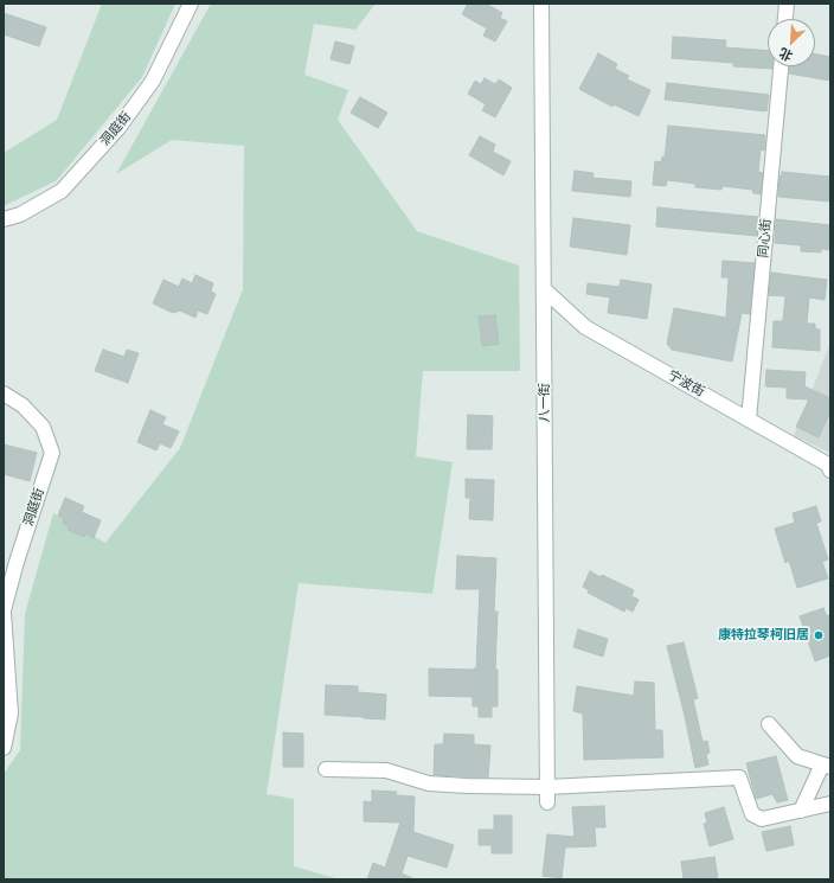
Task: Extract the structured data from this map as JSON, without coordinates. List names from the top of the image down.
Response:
{
  "streets": {
    "street": [
      "洞庭街",
      "同心街",
      "宁波街",
      "八一街"
    ]
  },
  "crossings": [
    ["同心街", "宁波街"],
    ["宁波街", "八一街"]
  ],
  "places": ["康特拉琴柯旧居"],
  "north": "bottom left"
}
